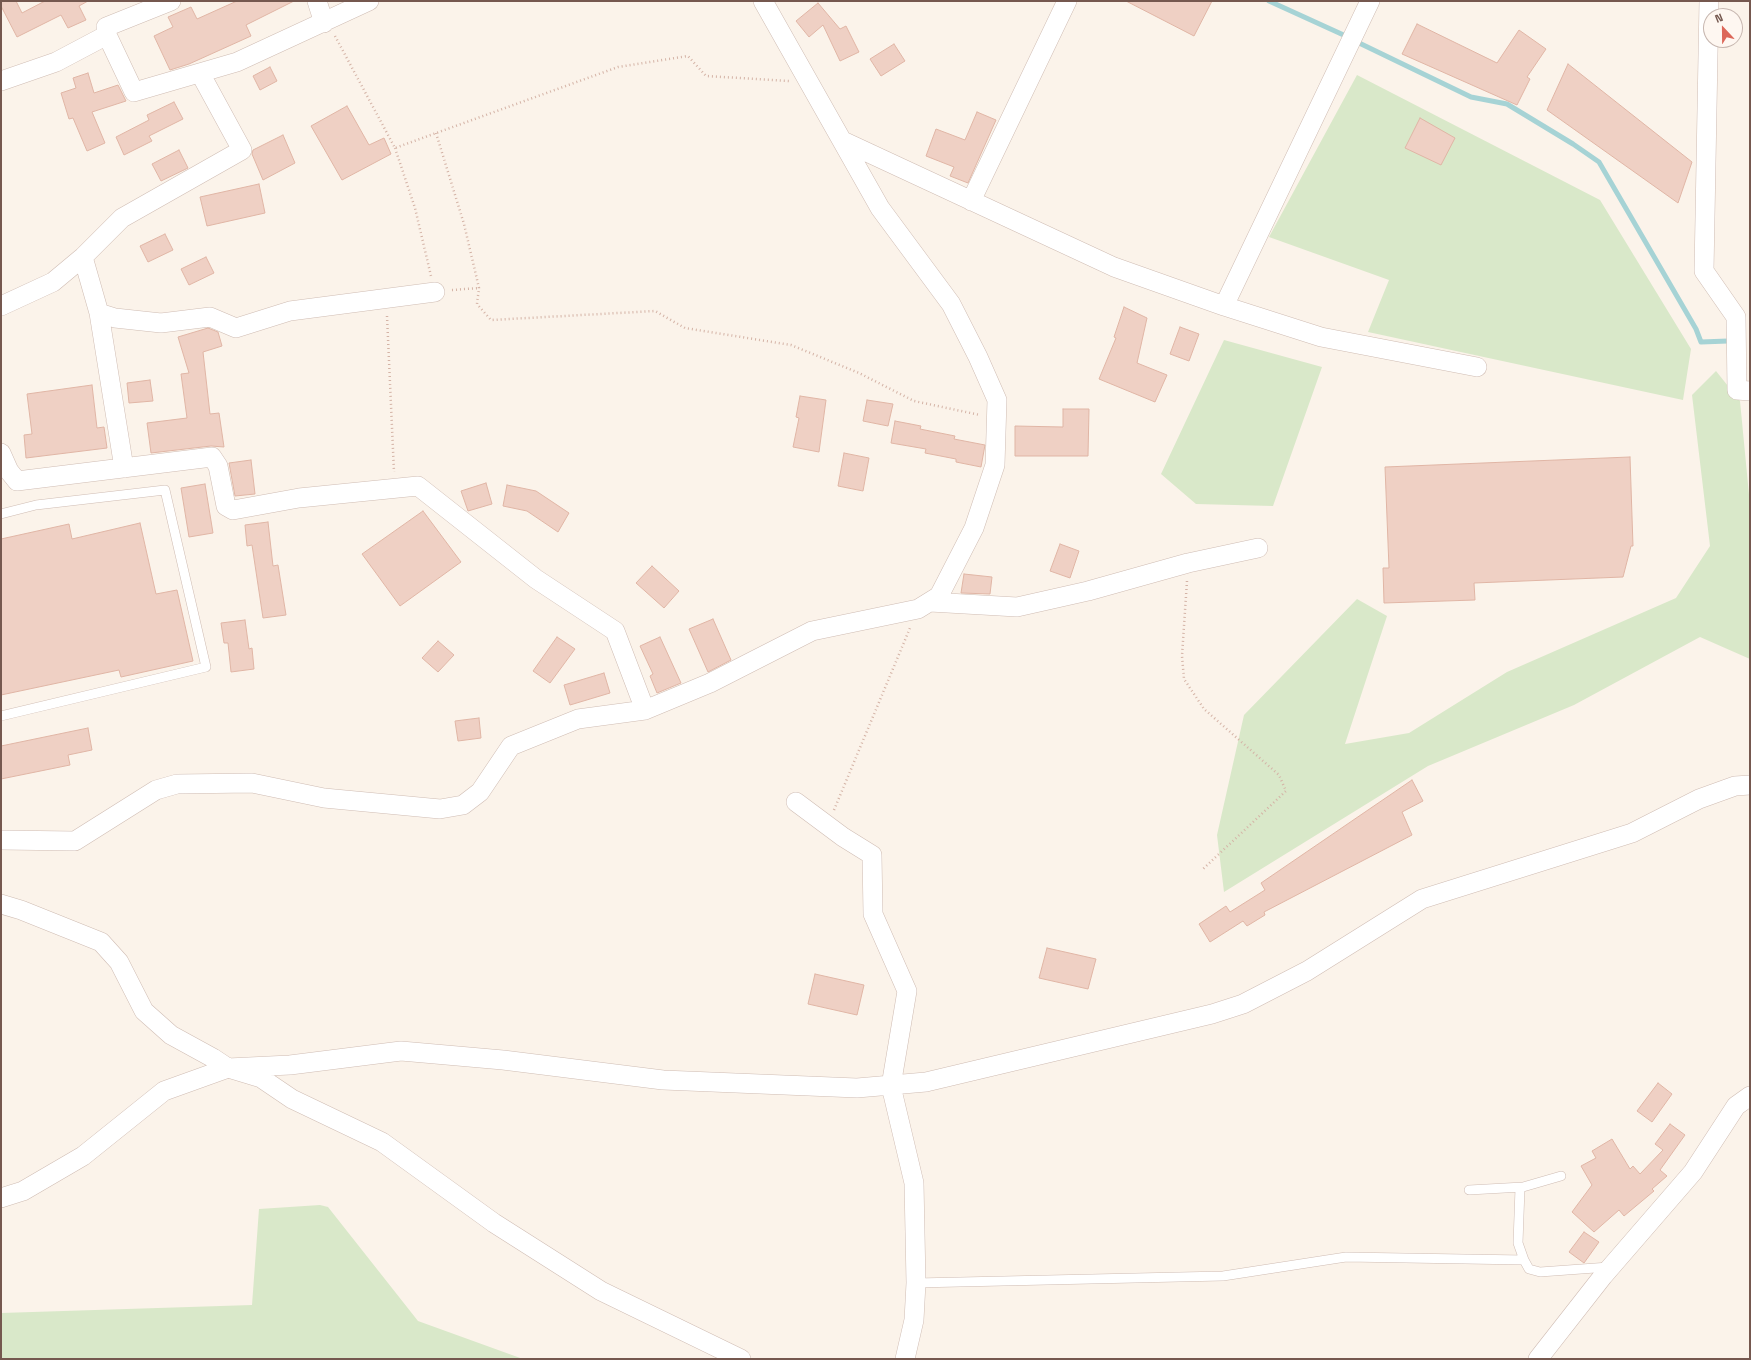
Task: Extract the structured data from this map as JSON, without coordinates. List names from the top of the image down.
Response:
{
  "north": "top"
}
